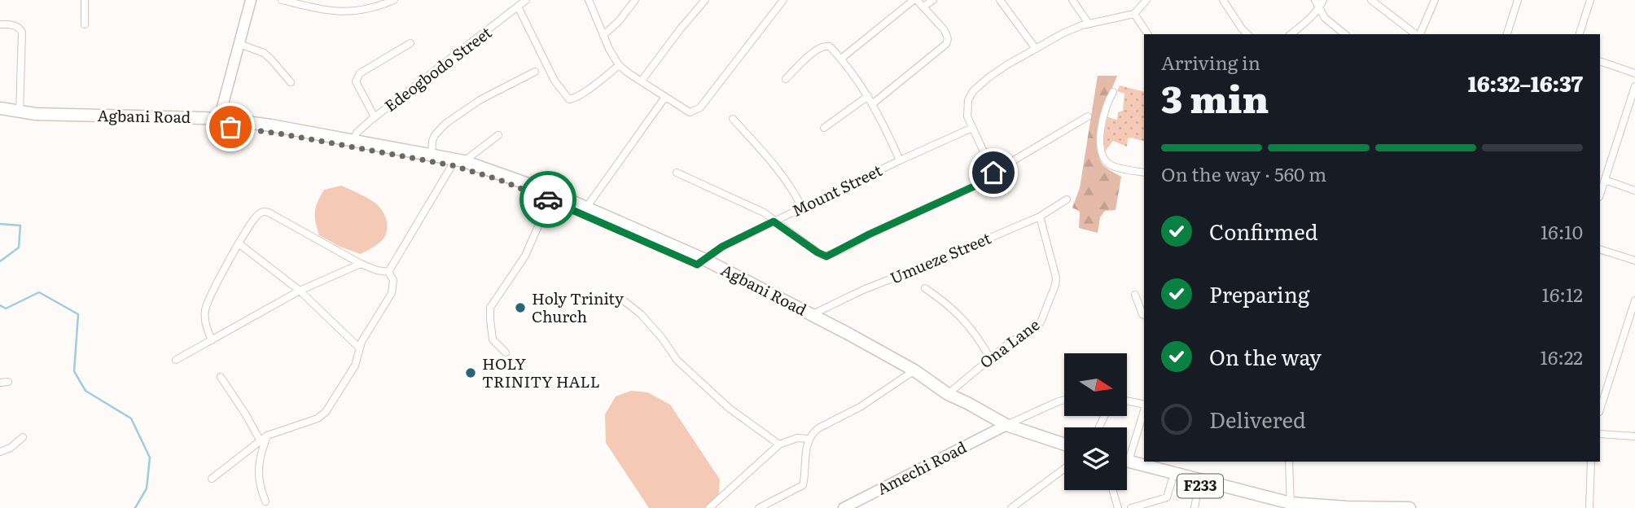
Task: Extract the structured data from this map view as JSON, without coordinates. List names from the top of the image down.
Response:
{
  "streets": {
    "main road": ["Agbani Road", "Amechi Road", "F233"],
    "street": [
      "Edeogbodo Street",
      "Mount Street",
      "Umueze Street",
      "Ona Lane"
    ]
  },
  "crossings": [
    ["Edeogbodo Street", "Agbani Road"],
    ["Agbani Road", "Mount Street"],
    ["Agbani Road", "Umueze Street"],
    ["Agbani Road", "Ona Lane"],
    ["Agbani Road", "Amechi Road"],
    ["Umueze Street", "Ona Lane"]
  ],
  "places": ["Holy Trinity Church", "HOLY TRINITY HALL"],
  "north": "right",
  "page": {
    "heading": ["3 min", "Arriving in", "16:32–16:37"],
    "bar": "On the way · 560 m",
    "list": [
      ["Confirmed", "16:10"],
      ["Preparing", "16:12"],
      ["On the way", "16:22"],
      "Delivered"
    ]
  }
}
